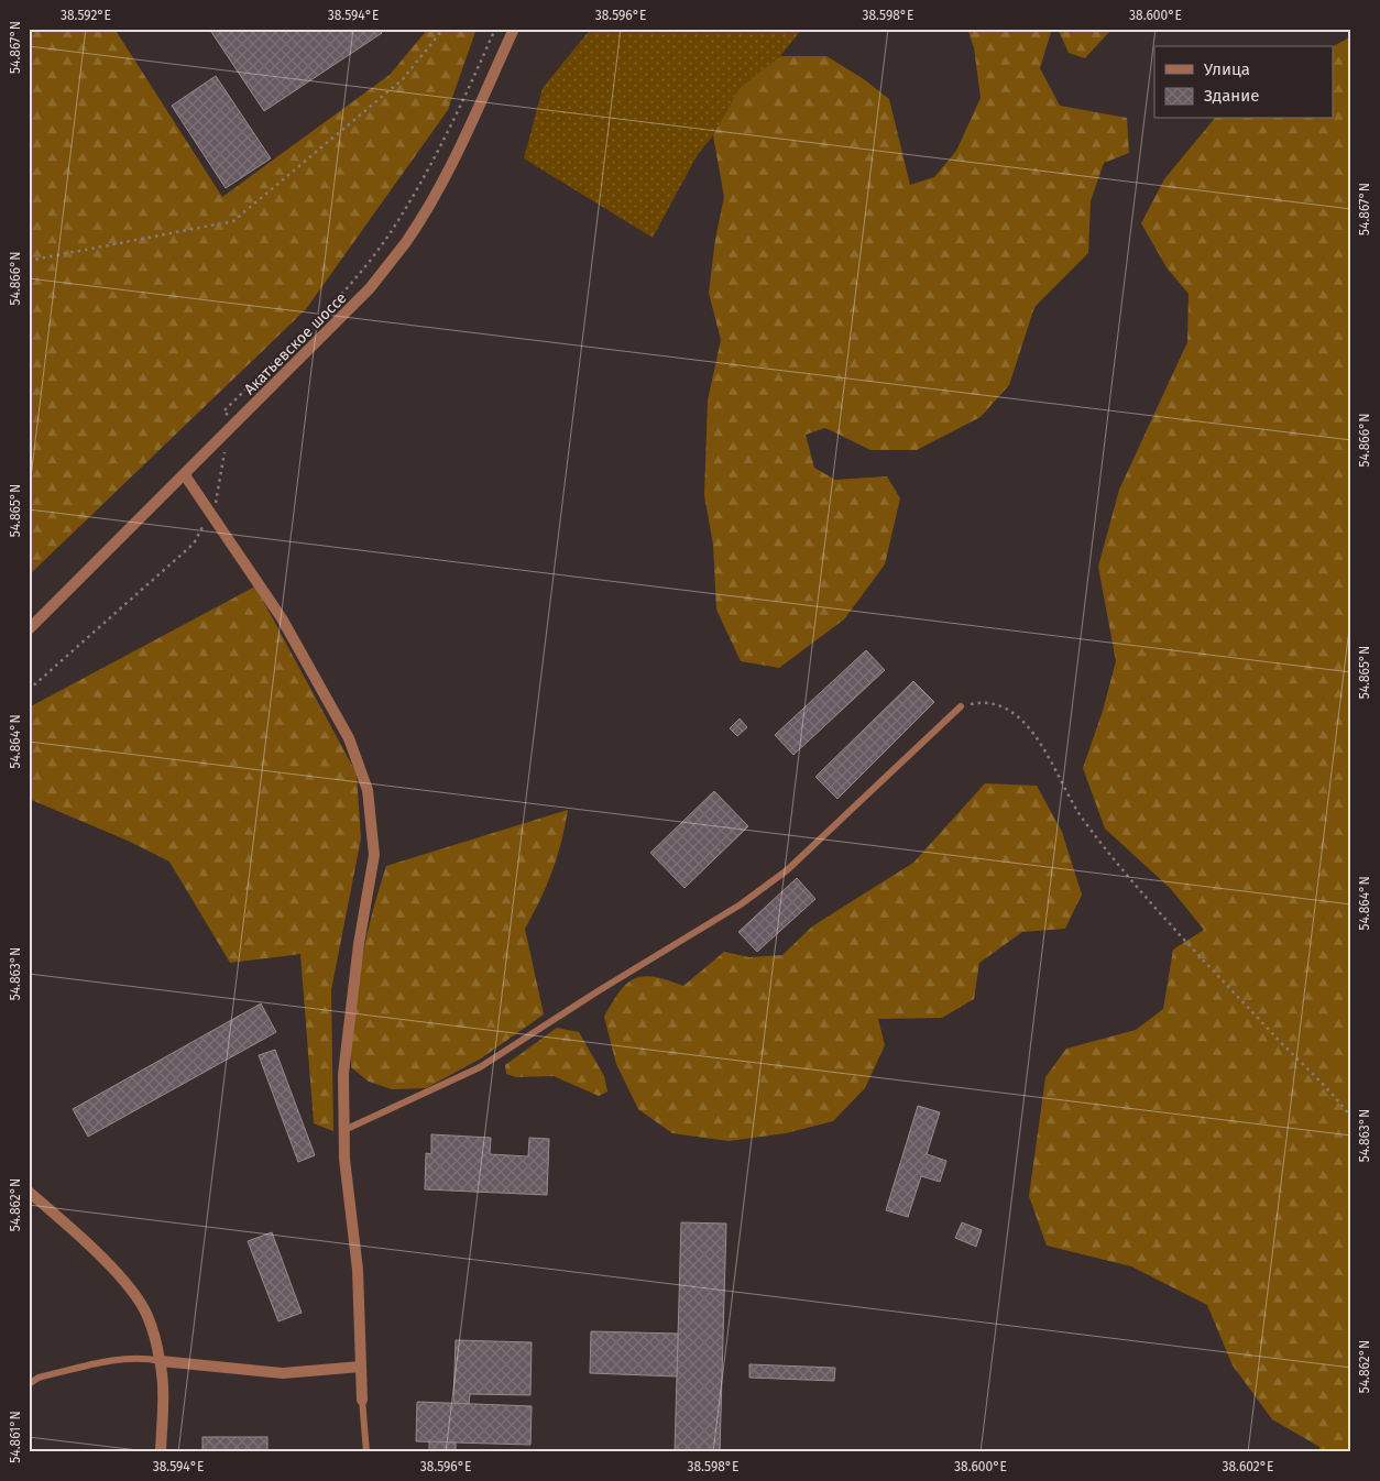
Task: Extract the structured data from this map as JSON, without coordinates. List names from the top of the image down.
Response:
{
  "streets": {
    "street": ["Акатьевское шоссе"]
  },
  "legend": ["Улица", "Здание"],
  "coordinates": [
    "38.592°E",
    "38.594°E",
    "38.596°E",
    "38.598°E",
    "38.600°E",
    "54.867°N",
    "54.866°N",
    "54.865°N",
    "54.864°N",
    "54.863°N",
    "54.862°N",
    "54.861°N",
    "38.602°E"
  ]
}
